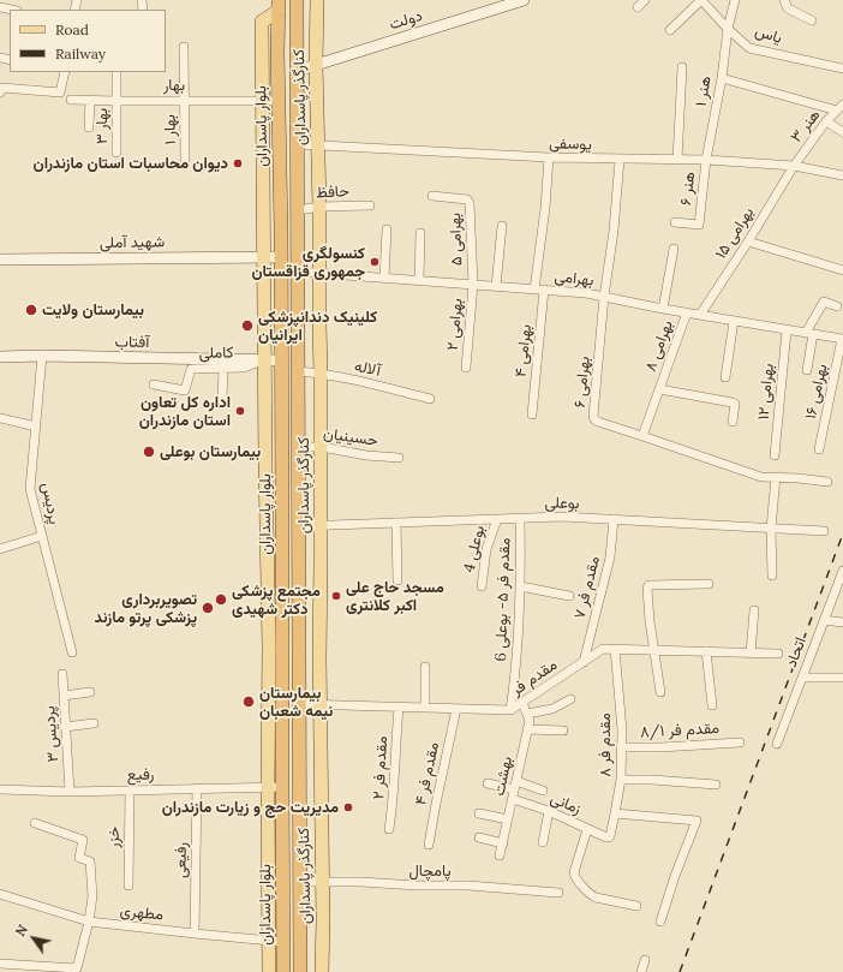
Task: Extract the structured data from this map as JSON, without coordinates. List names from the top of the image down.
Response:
{
  "streets": {
    "highway": ["بلوار پاسداران"],
    "main road": [
      "دولت",
      "کنارگذر پاسداران",
      "شهید آملی",
      "آفتاب"
    ],
    "street": [
      "یاس",
      "بهار",
      "هنر ۱",
      "بهار ۳",
      "هنر ۳",
      "بهار ۱",
      "یوسفی",
      "هنر ۶",
      "حافظ",
      "بهرامی ۱۵",
      "بهرامی ۵",
      "بهرامی",
      "بهرامی ۲",
      "بهرامی ۸",
      "بهرامی ۴",
      "کاملی",
      "آلاله",
      "بهرامی ۶",
      "بهرامی ۱۲",
      "بهرامی ۱۶",
      "حسینیان",
      "پردیس",
      "بوعلی",
      "بوعلی 4",
      "مقدم فر ۷",
      "مقدم فر ۵- بوعلی 6",
      "اتحاد",
      "مقدم فر",
      "مقدم فر ۸/۱",
      "پردیس ۳",
      "مقدم فر ۸",
      "مقدم فر ۲",
      "مقدم فر ۴",
      "رفیع",
      "بهشت",
      "زمانی",
      "خزر",
      "رفیعی",
      "پامچال",
      "مطهری"
    ]
  },
  "crossings": [
    ["دولت", "کنارگذر پاسداران"],
    ["یاس", "هنر ۱"],
    ["بهار", "بهار ۳"],
    ["بهار", "بلوار پاسداران"],
    ["بهار", "بهار ۱"],
    ["هنر ۱", "یوسفی"],
    ["هنر ۱", "هنر ۶"],
    ["کنارگذر پاسداران", "یوسفی"],
    ["کنارگذر پاسداران", "حافظ"],
    ["کنارگذر پاسداران", "بهرامی"],
    ["کنارگذر پاسداران", "آلاله"],
    ["کنارگذر پاسداران", "حسینیان"],
    ["کنارگذر پاسداران", "بوعلی"],
    ["کنارگذر پاسداران", "مقدم فر"],
    ["کنارگذر پاسداران", "پامچال"],
    ["بلوار پاسداران", "شهید آملی"],
    ["بلوار پاسداران", "آفتاب"],
    ["بلوار پاسداران", "رفیع"],
    ["بلوار پاسداران", "مطهری"],
    ["هنر ۳", "یوسفی"],
    ["هنر ۳", "بهرامی ۱۵"],
    ["یوسفی", "هنر ۶"],
    ["یوسفی", "بهرامی ۱۵"],
    ["یوسفی", "بهرامی ۶"],
    ["بهرامی ۱۵", "بهرامی"],
    ["بهرامی ۵", "بهرامی"],
    ["بهرامی ۵", "بهرامی ۲"],
    ["بهرامی", "بهرامی ۲"],
    ["بهرامی", "بهرامی ۸"],
    ["بهرامی", "بهرامی ۴"],
    ["بهرامی", "بهرامی ۶"],
    ["بهرامی", "بهرامی ۱۲"],
    ["بهرامی", "بهرامی ۱۶"],
    ["آفتاب", "کاملی"],
    ["آفتاب", "پردیس"],
    ["بهرامی ۸", "بهرامی ۶"],
    ["بوعلی", "بوعلی 4"],
    ["بوعلی", "مقدم فر ۷"],
    ["بوعلی", "مقدم فر ۵- بوعلی 6"],
    ["مقدم فر ۷", "مقدم فر"],
    ["مقدم فر ۵- بوعلی 6", "مقدم فر"],
    ["مقدم فر", "مقدم فر ۸"],
    ["مقدم فر", "مقدم فر ۲"],
    ["مقدم فر", "مقدم فر ۴"],
    ["مقدم فر", "بهشت"],
    ["مقدم فر ۸/۱", "مقدم فر ۸"],
    ["پردیس ۳", "رفیع"],
    ["مقدم فر ۸", "زمانی"],
    ["رفیع", "خزر"],
    ["رفیع", "رفیعی"],
    ["بهشت", "زمانی"],
    ["رفیعی", "مطهری"]
  ],
  "places": [
    "دیوان محاسبات استان مازندران",
    "کنسولگری جمهوری قزاقستان",
    "بیمارستان ولایت",
    "کلینیک دندانپزشکی ایرانیان",
    "اداره کل تعاون استان مازندران",
    "بیمارستان بوعلی",
    "مسجد حاج علی اکبر کلانتری",
    "مجتمع پزشکی دکتر شهیدی",
    "تصویربرداری پزشکی پرتو مازند",
    "بیمارستان نیمه شعبان",
    "مدیریت حج و زیارت مازندران"
  ],
  "legend": ["Road", "Railway"],
  "north": "top left"
}
